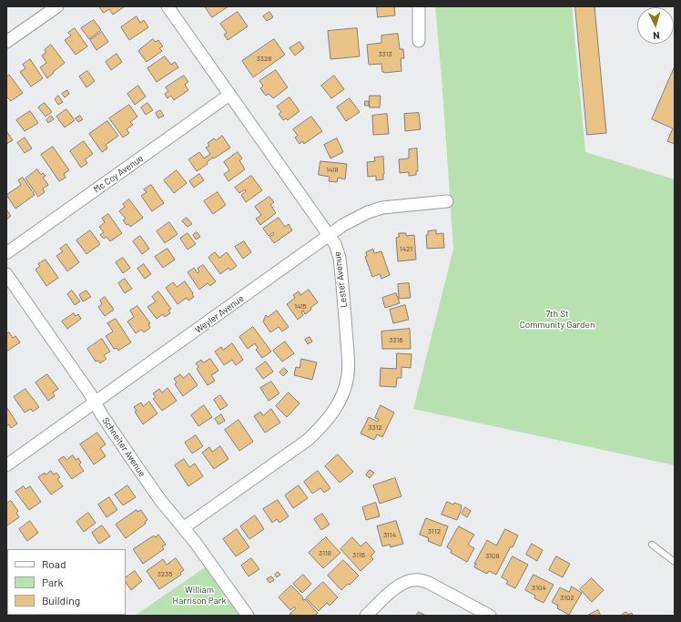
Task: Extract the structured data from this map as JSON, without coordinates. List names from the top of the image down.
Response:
{
  "streets": {
    "street": [
      "Mc Coy Avenue",
      "Lester Avenue",
      "Weyler Avenue",
      "Schneiter Avenue"
    ]
  },
  "crossings": [
    ["Mc Coy Avenue", "Lester Avenue"],
    ["Lester Avenue", "Weyler Avenue"],
    ["Lester Avenue", "Schneiter Avenue"],
    ["Weyler Avenue", "Schneiter Avenue"]
  ],
  "parks": ["7th St Community Garden", "William Harrison Park"],
  "house_numbers": [
    "3313",
    "3328",
    "1418",
    "1421",
    "1415",
    "3316",
    "3312",
    "3112",
    "3114",
    "3118",
    "3116",
    "3108",
    "3235",
    "3104",
    "3102"
  ],
  "legend": ["Road", "Park", "Building"],
  "north": "bottom"
}
